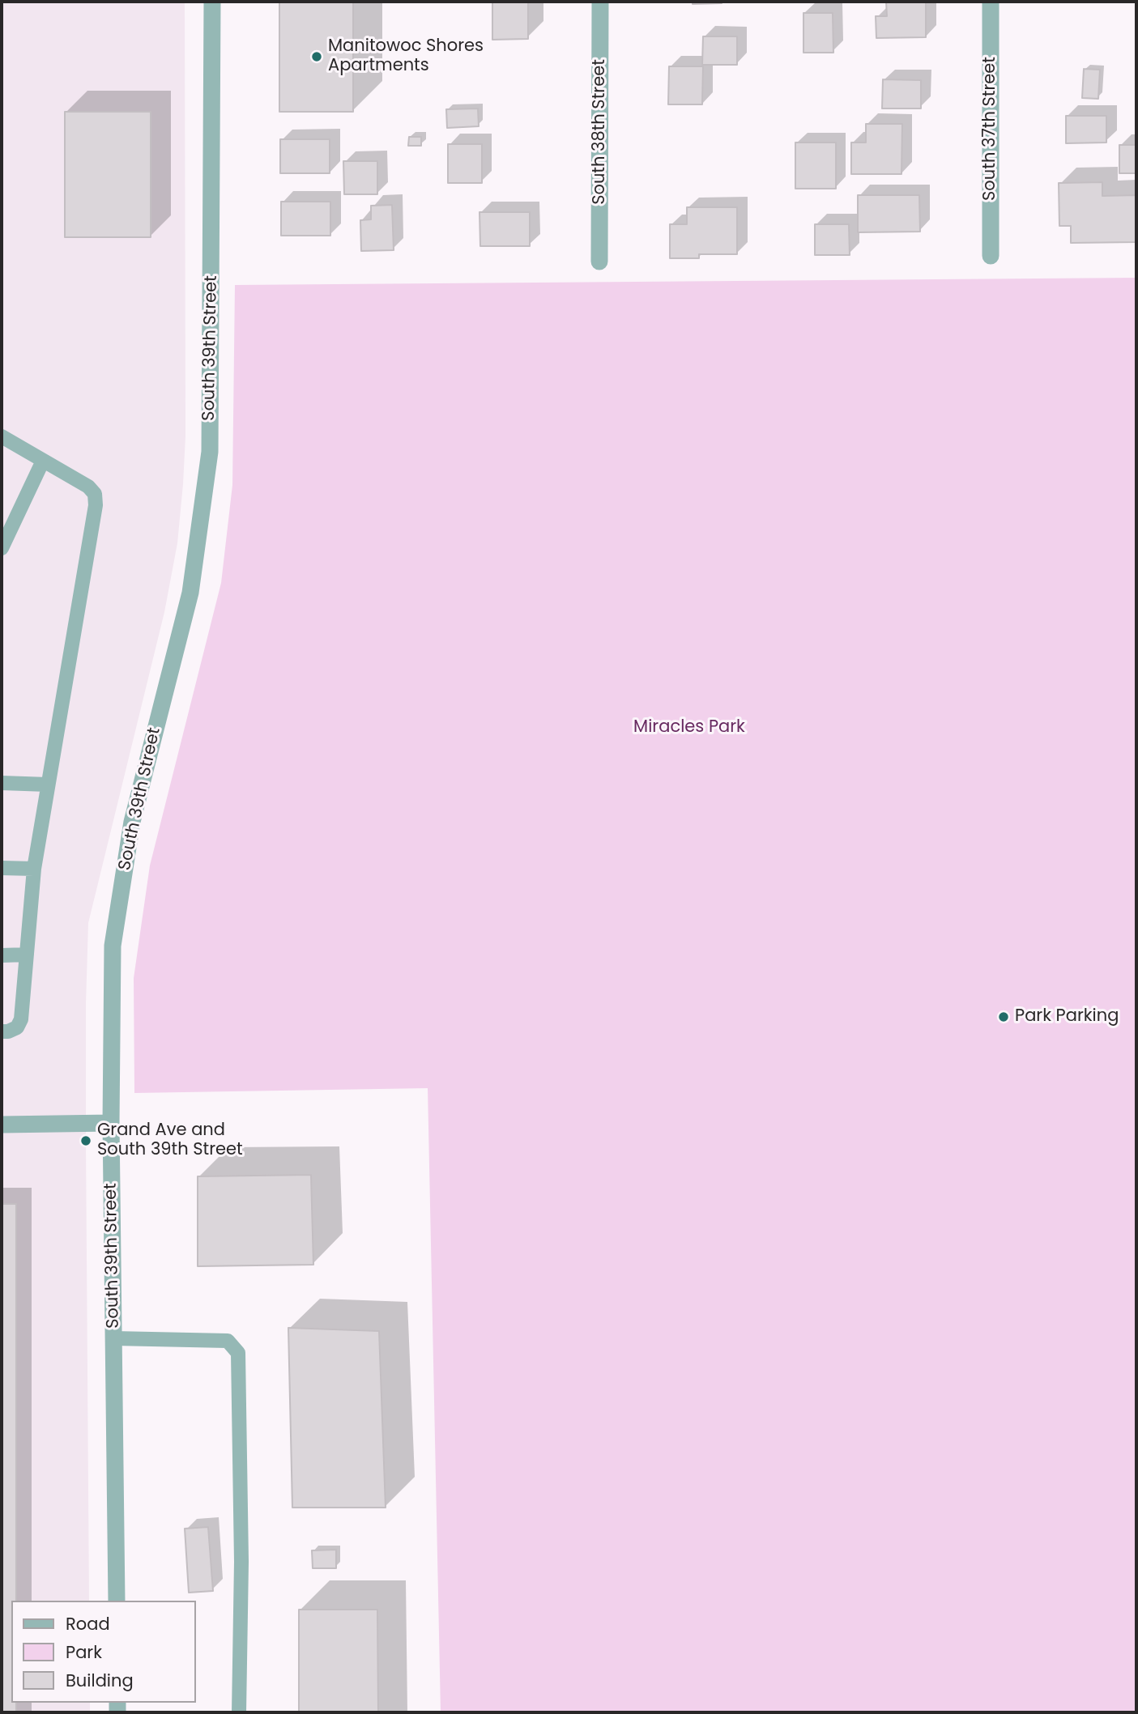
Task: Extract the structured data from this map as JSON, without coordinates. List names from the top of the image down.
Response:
{
  "streets": {
    "street": ["South 37th Street", "South 38th Street", "South 39th Street"]
  },
  "parks": ["Miracles Park"],
  "places": ["Manitowoc Shores Apartments", "Park Parking", "Grand Ave and South 39th Street"],
  "legend": ["Road", "Park", "Building"]
}
